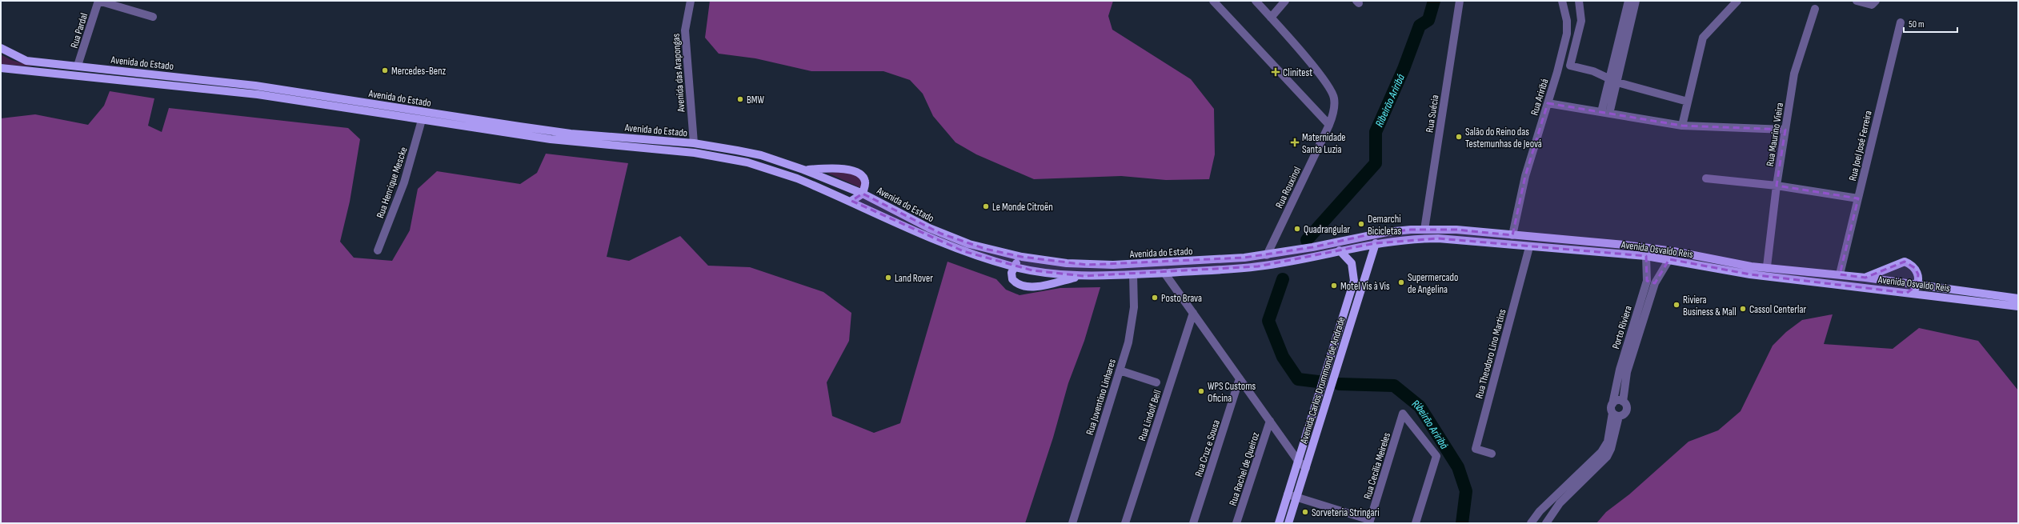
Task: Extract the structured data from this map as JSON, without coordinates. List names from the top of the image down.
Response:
{
  "streets": {
    "main road": ["Avenida do Estado", "Avenida Osvaldo Reis", "Avenida Carlos Drummond de Andrade"],
    "street": [
      "Rua Pardal",
      "Avenida das Arapongas",
      "Rua Ariribá",
      "Rua Suécia",
      "Rua Maurino Vieira",
      "Rua Joel José Ferreira",
      "Rua Henrique Mescke",
      "Rua Rouxinol",
      "Porto Riviera",
      "Rua Theodoro Lino Martins",
      "Rua Juventino Linhares",
      "Rua Lindolf Bell",
      "Rua Cruz e Sousa",
      "Rua Cecília Meireles",
      "Rua Rachel de Queiroz"
    ]
  },
  "crossings": [
    ["Rua Pardal", "Avenida do Estado"],
    ["Avenida do Estado", "Avenida das Arapongas"],
    ["Avenida do Estado", "Rua Henrique Mescke"],
    ["Avenida do Estado", "Rua Rouxinol"],
    ["Avenida do Estado", "Avenida Osvaldo Reis"],
    ["Avenida do Estado", "Rua Juventino Linhares"],
    ["Rua Ariribá", "Avenida Osvaldo Reis"],
    ["Rua Suécia", "Avenida Osvaldo Reis"],
    ["Rua Maurino Vieira", "Avenida Osvaldo Reis"],
    ["Rua Joel José Ferreira", "Avenida Osvaldo Reis"],
    ["Avenida Osvaldo Reis", "Porto Riviera"],
    ["Avenida Osvaldo Reis", "Rua Theodoro Lino Martins"],
    ["Avenida Osvaldo Reis", "Avenida Carlos Drummond de Andrade"]
  ],
  "water": ["Ribeirão Ariribá"],
  "places": {
    "other": [
      "Mercedes-Benz",
      "BMW",
      "Salão do Reino das Testemunhas de Jeová",
      "Le Monde Citroën",
      "Demarchi Bicicletas",
      "Quadrangular",
      "Land Rover",
      "Supermercado de Angelina",
      "Motel Vis à Vis",
      "Posto Brava",
      "Riviera Business & Mall",
      "Cassol Centerlar",
      "WPS Customs Oficina",
      "Sorveteria Stringari"
    ],
    "health": ["Clinitest", "Maternidade Santa Luzia"]
  },
  "scale_bar": "50 m"
}
